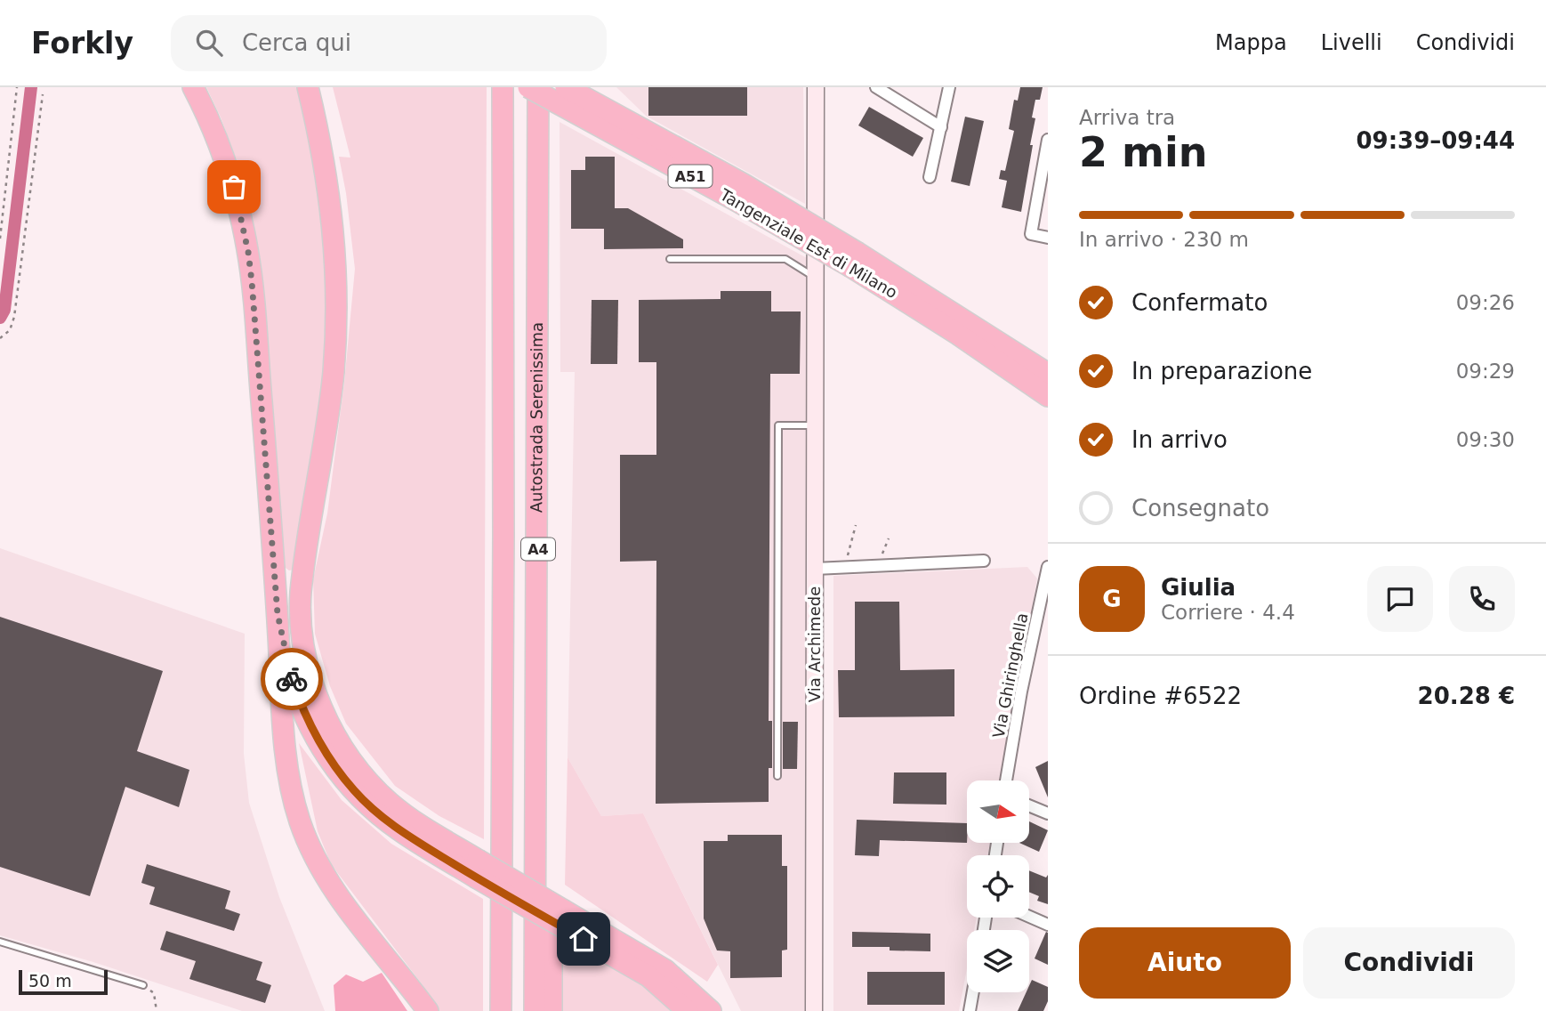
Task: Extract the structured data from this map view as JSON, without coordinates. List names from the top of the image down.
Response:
{
  "streets": {
    "highway": [
      "A51",
      "Tangenziale Est di Milano",
      "Autostrada Serenissima",
      "A4"
    ],
    "street": ["Via Archimede", "Via Ghiringhella"]
  },
  "scale_bar": "50 m",
  "north": "right",
  "page": {
    "header": "Forkly",
    "search": "Cerca qui",
    "nav": ["Mappa", "Livelli", "Condividi"],
    "heading": ["2 min", "Arriva tra", "09:39–09:44"],
    "panel": [
      "Giulia",
      "Corriere · 4.4",
      "Ordine #6522",
      "20.28 €"
    ],
    "bar": "In arrivo · 230 m",
    "list": [
      ["Confermato", "09:26"],
      ["In preparazione", "09:29"],
      ["In arrivo", "09:30"],
      "Consegnato"
    ],
    "round": "G",
    "buttons": ["Aiuto", "Condividi"],
    "scale": "50 m"
  }
}
